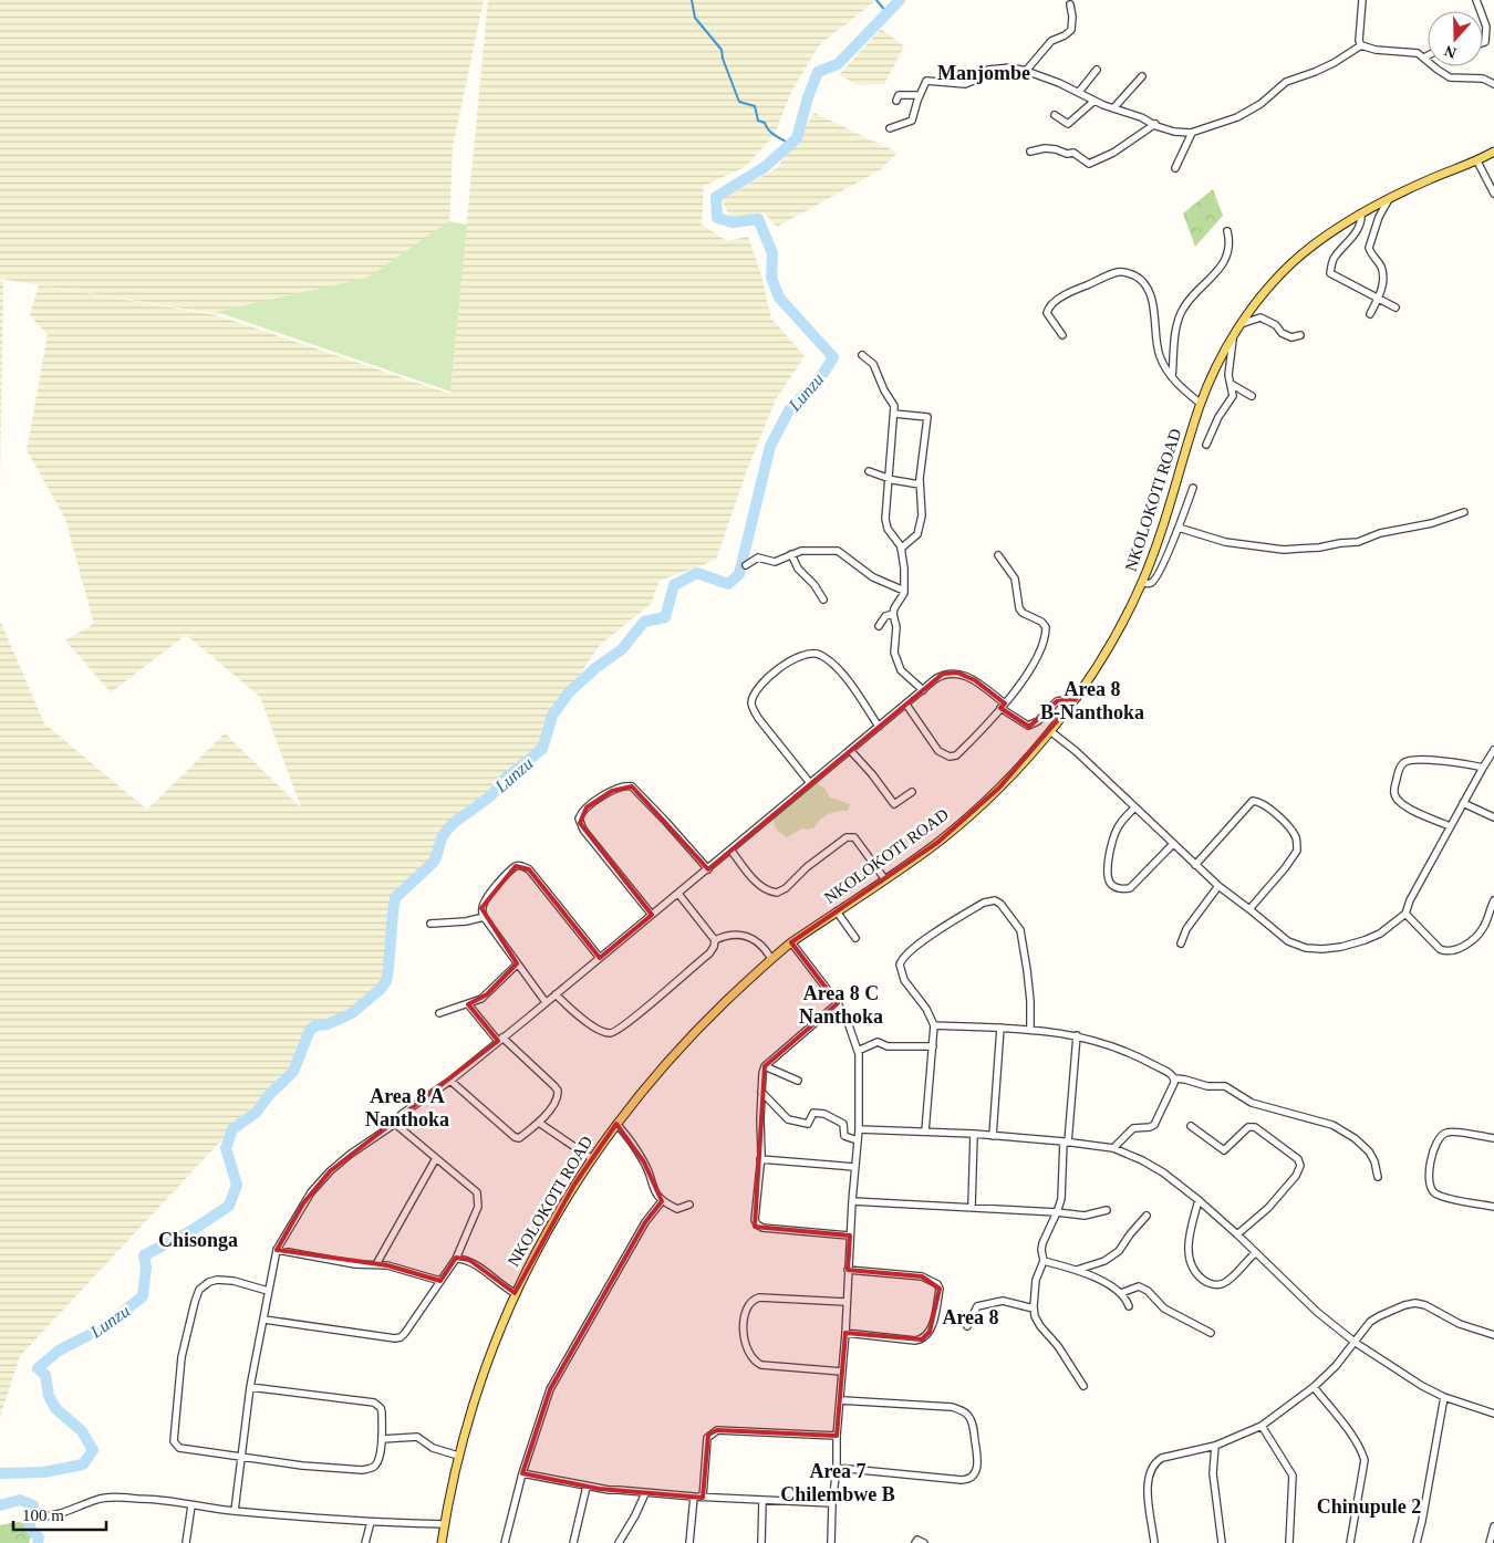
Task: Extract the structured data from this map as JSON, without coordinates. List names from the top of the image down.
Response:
{
  "streets": {
    "main road": ["NKOLOKOTI ROAD"]
  },
  "districts": [
    "Manjombe",
    "Area 8 B-Nanthoka",
    "Area 8 C Nanthoka",
    "Area 8 A Nanthoka",
    "Chisonga",
    "Area 8",
    "Area 7 Chilembwe B",
    "Chinupule 2"
  ],
  "water": ["Lunzu"],
  "scale_bar": "100 m",
  "north": "bottom"
}
